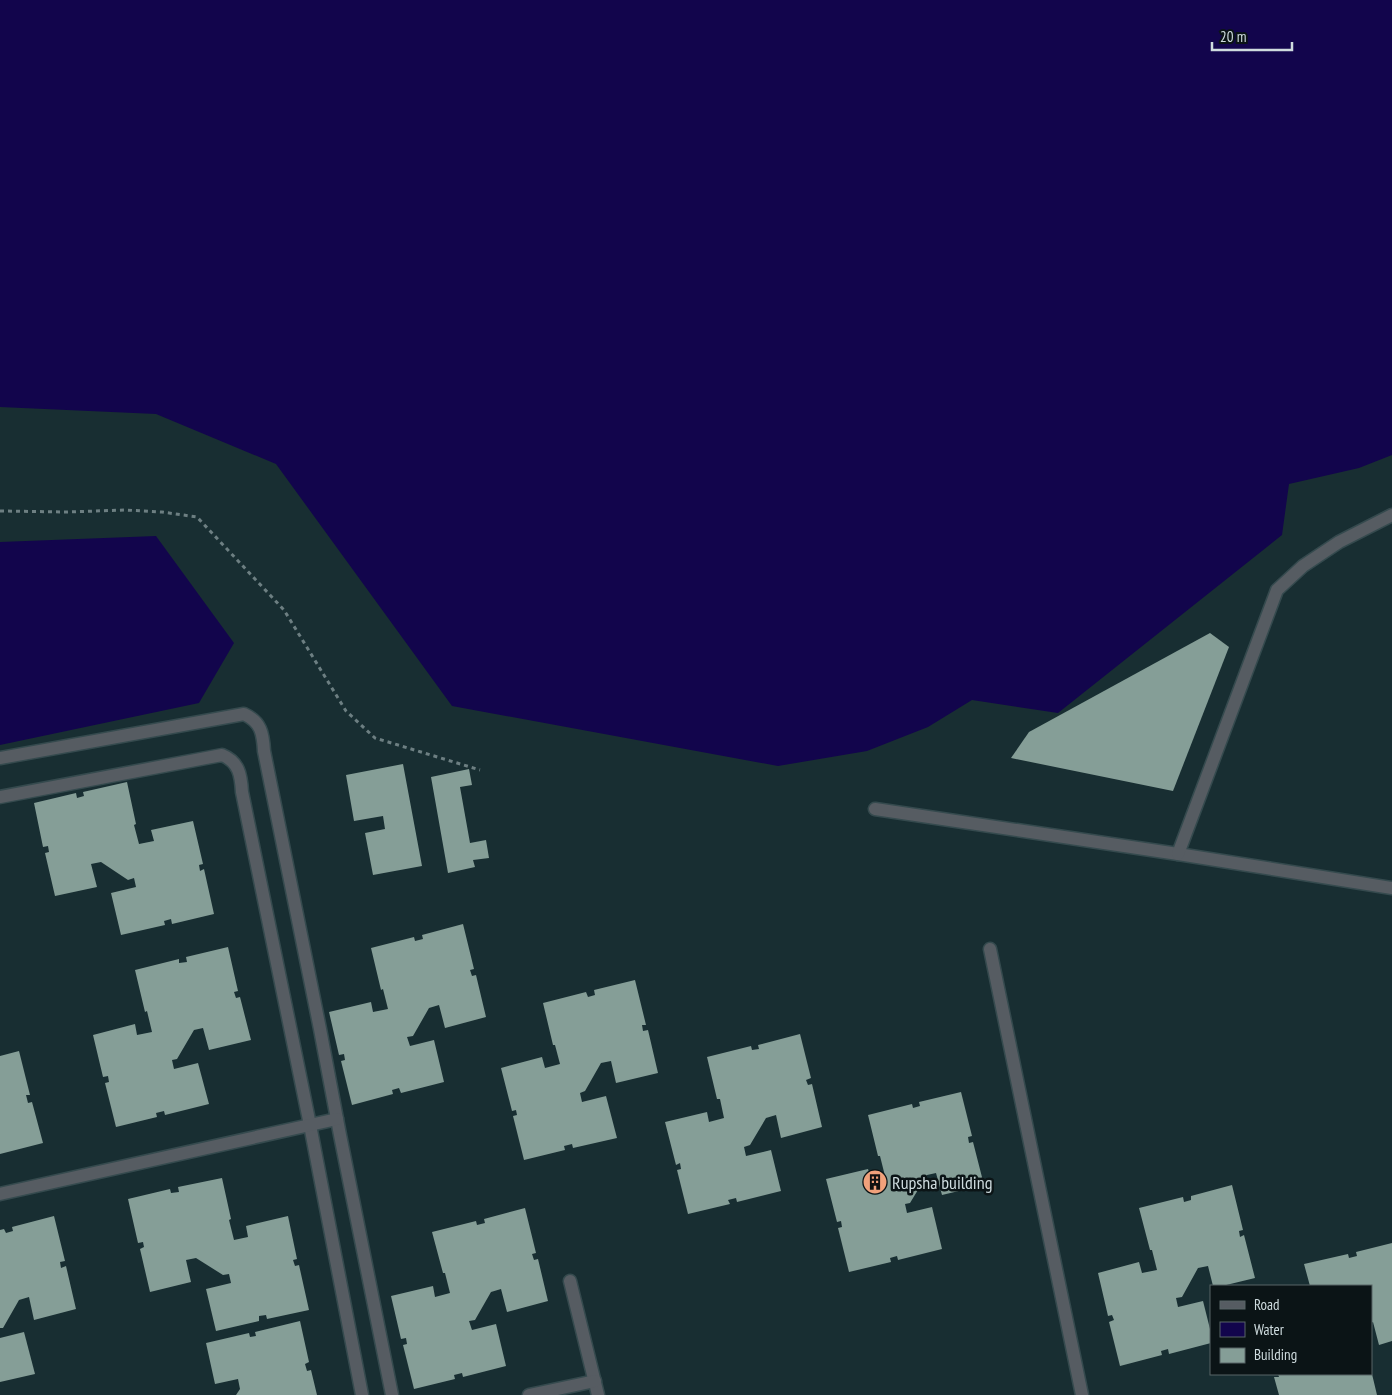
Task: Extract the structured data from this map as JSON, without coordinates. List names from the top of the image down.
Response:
{
  "places": {
    "building": ["Rupsha building"]
  },
  "legend": ["Road", "Water", "Building"],
  "scale_bar": "20 m"
}
